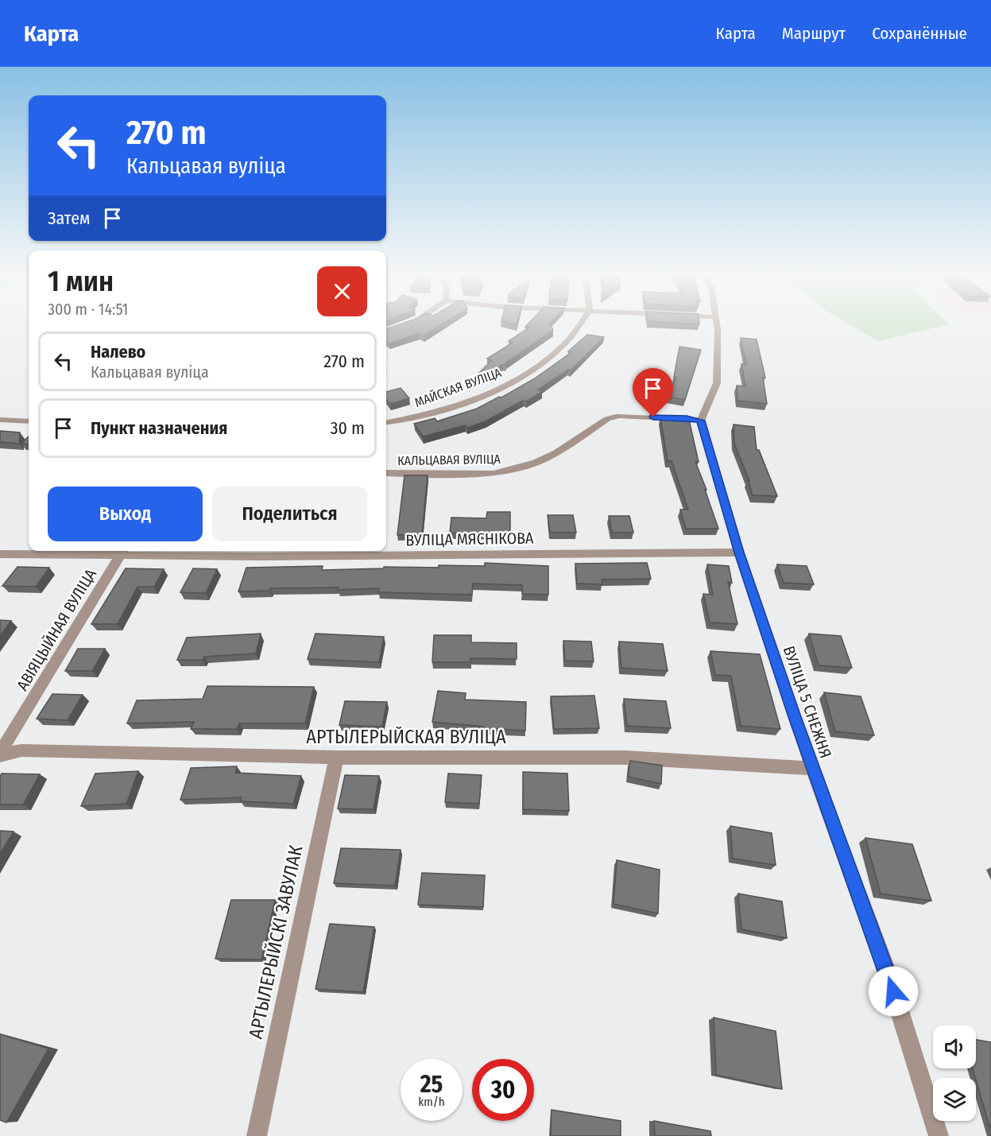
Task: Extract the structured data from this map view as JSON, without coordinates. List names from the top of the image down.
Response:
{
  "streets": {
    "street": [
      "МАЙСКАЯ ВУЛІЦА",
      "КАЛЬЦАВАЯ ВУЛІЦА",
      "ВУЛІЦА МЯСНІКОВА",
      "АВІЯЦЫЙНАЯ ВУЛІЦА",
      "ВУЛІЦА 5 СНЕЖНЯ",
      "АРТЫЛЕРЫЙСКАЯ ВУЛІЦА",
      "АРТЫЛЕРЫЙСКІ ЗАВУЛАК"
    ]
  },
  "crossings": [
    ["КАЛЬЦАВАЯ ВУЛІЦА", "ВУЛІЦА 5 СНЕЖНЯ"],
    ["ВУЛІЦА МЯСНІКОВА", "АВІЯЦЫЙНАЯ ВУЛІЦА"],
    ["ВУЛІЦА МЯСНІКОВА", "ВУЛІЦА 5 СНЕЖНЯ"],
    ["АВІЯЦЫЙНАЯ ВУЛІЦА", "АРТЫЛЕРЫЙСКАЯ ВУЛІЦА"],
    ["ВУЛІЦА 5 СНЕЖНЯ", "АРТЫЛЕРЫЙСКАЯ ВУЛІЦА"],
    ["АРТЫЛЕРЫЙСКАЯ ВУЛІЦА", "АРТЫЛЕРЫЙСКІ ЗАВУЛАК"]
  ],
  "page": {
    "header": "Карта",
    "nav": ["Карта", "Маршрут", "Сохранённые"],
    "turn": ["270 m", "Кальцавая вуліца"],
    "then": "Затем",
    "heading": ["1 мин", "300 m · 14:51"],
    "list": [
      {
        "name": "Налево",
        "note": "Кальцавая вуліца",
        "value": "270 m"
      },
      {
        "name": "Пункт назначения",
        "value": "30 m"
      }
    ],
    "buttons": ["Выход", "Поделиться"],
    "speed": "25 km/h",
    "limit": "30"
  }
}
